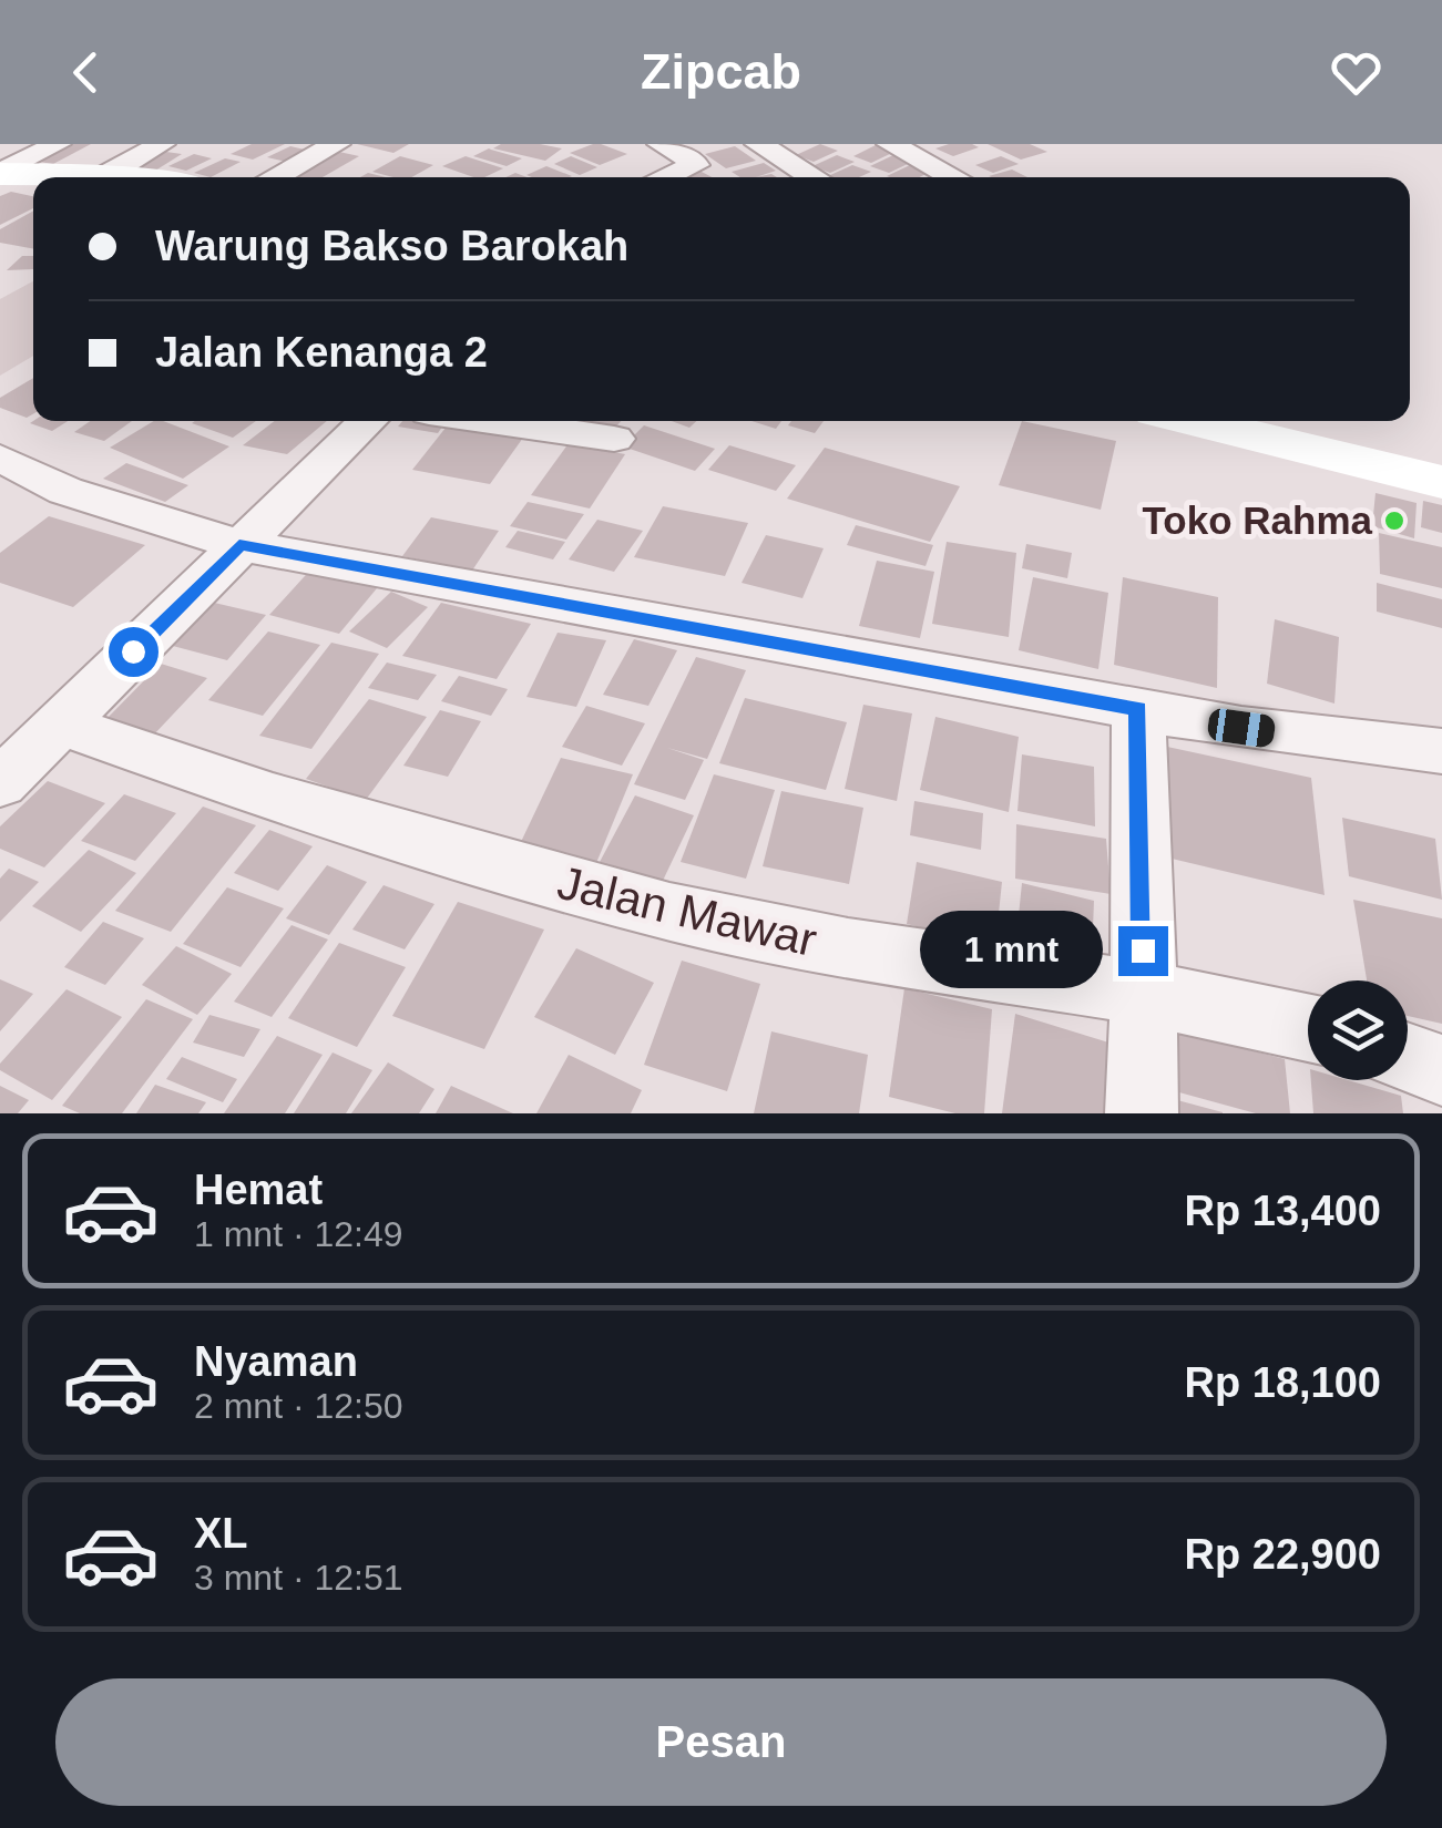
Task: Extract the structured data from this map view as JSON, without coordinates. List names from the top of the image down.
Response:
{
  "streets": {
    "street": ["Jalan Mawar"]
  },
  "places": ["Toko Rahma"],
  "page": {
    "header": "Zipcab",
    "banner": ["Warung Bakso Barokah", "Jalan Kenanga 2"],
    "bubble": "1 mnt",
    "list": [
      {
        "name": "Hemat",
        "note": "1 mnt · 12:49",
        "value": "Rp 13,400"
      },
      {
        "name": "Nyaman",
        "note": "2 mnt · 12:50",
        "value": "Rp 18,100"
      },
      {
        "name": "XL",
        "note": "3 mnt · 12:51",
        "value": "Rp 22,900"
      }
    ],
    "buttons": "Pesan"
  }
}
